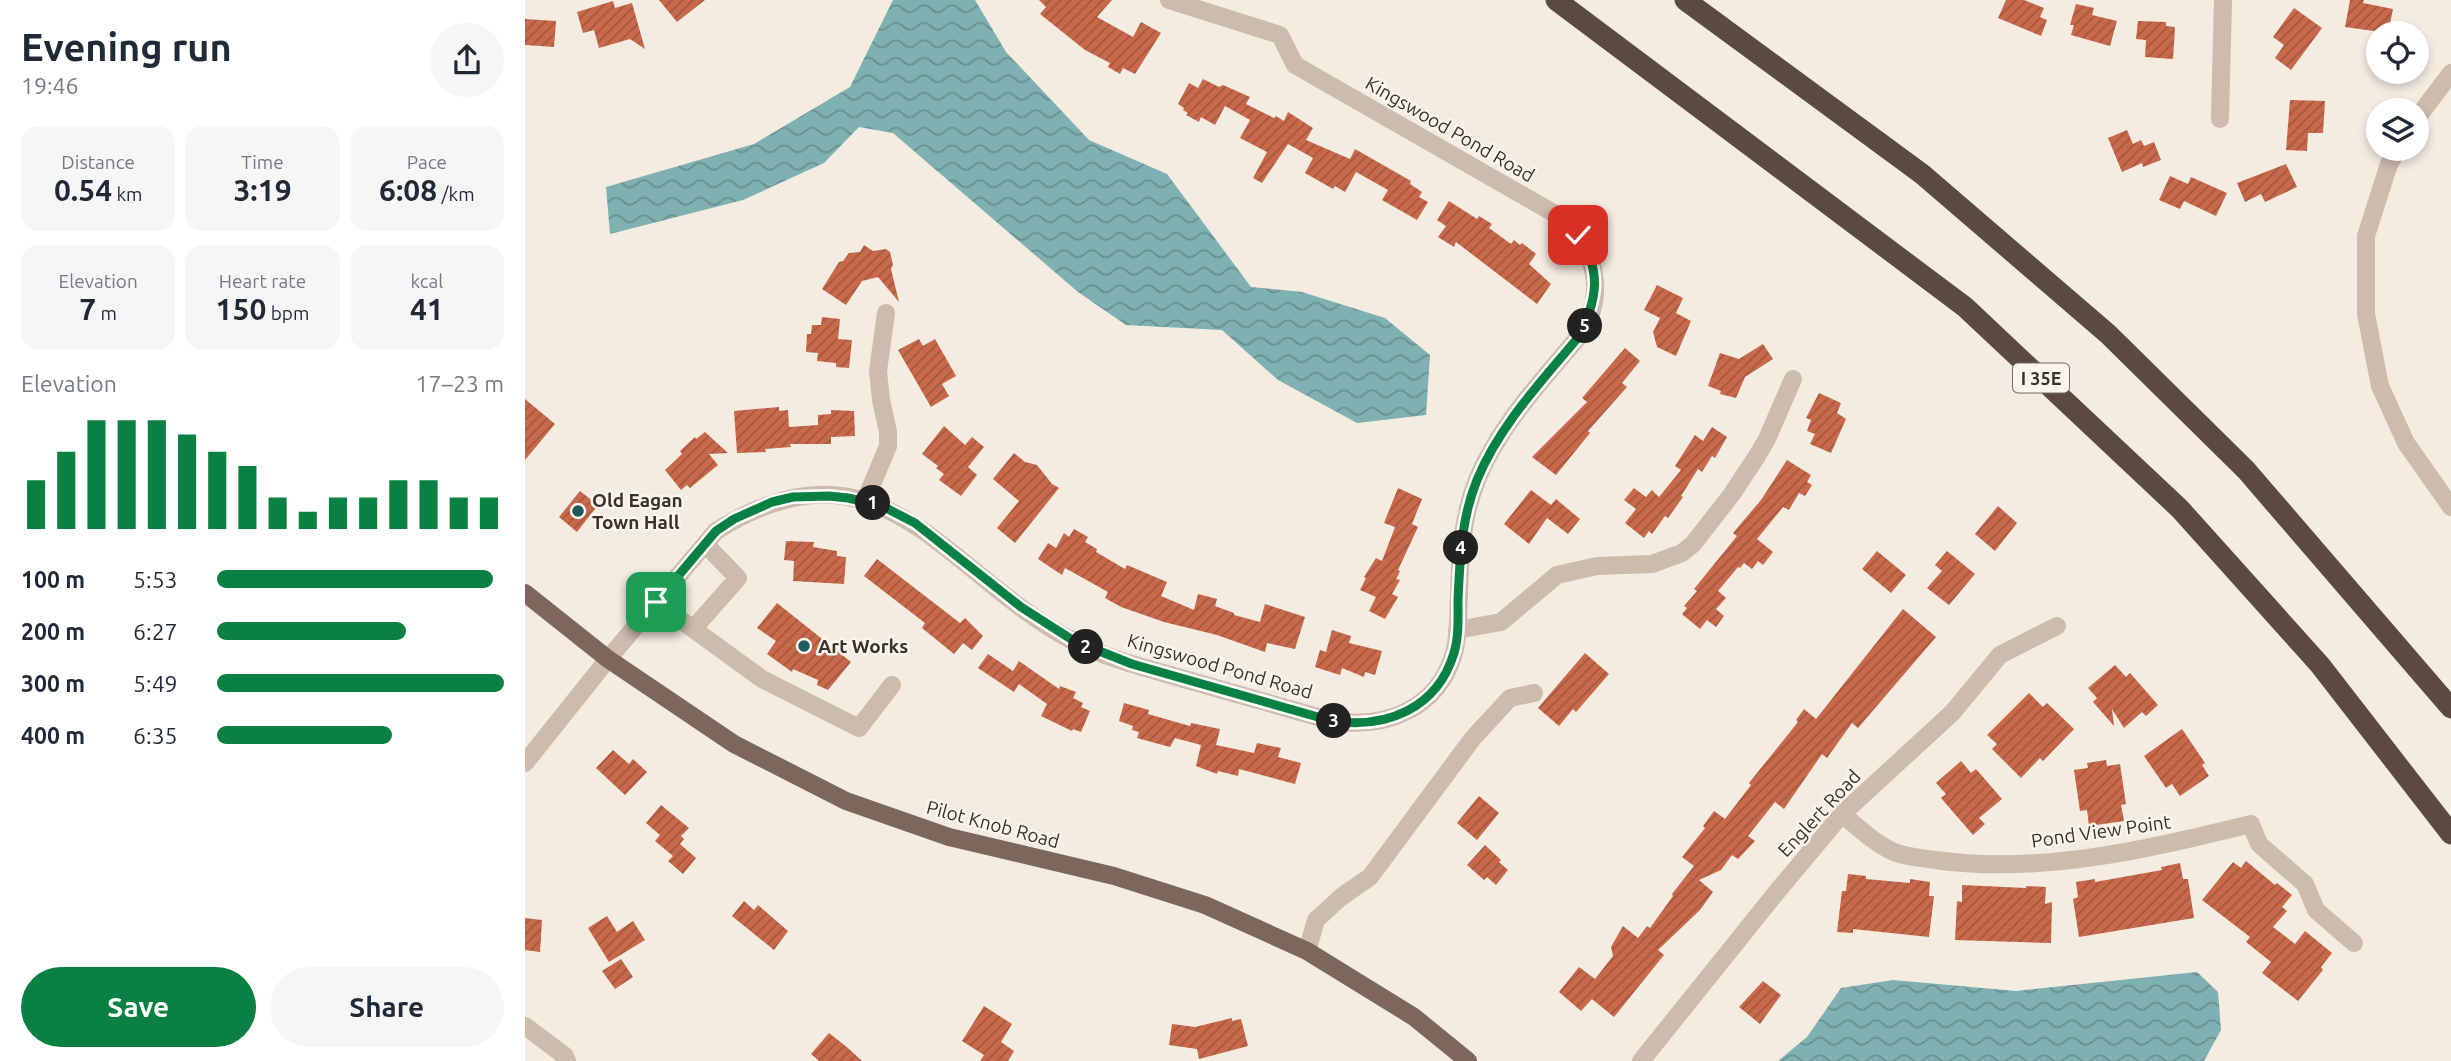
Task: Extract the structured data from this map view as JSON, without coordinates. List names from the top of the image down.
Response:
{
  "streets": {
    "highway": ["I 35E"],
    "main road": ["Pilot Knob Road"],
    "street": ["Kingswood Pond Road", "Englert Road", "Pond View Point"]
  },
  "crossings": [
    ["Kingswood Pond Road", "Pilot Knob Road"],
    ["Englert Road", "Pond View Point"]
  ],
  "places": ["Old Eagan Town Hall", "Art Works"],
  "page": {
    "heading": ["Evening run", "19:46"],
    "stats": [
      ["Distance", "0.54 km"],
      ["Time", "3:19"],
      ["Pace", "6:08 /km"],
      ["Elevation", "7 m"],
      ["Heart rate", "150 bpm"],
      ["kcal", "41"]
    ],
    "pins": [
      "5",
      "1",
      "4",
      "2",
      "3"
    ],
    "chart": ["Elevation", "17–23 m"],
    "list": [
      {
        "name": "100 m",
        "note": "5:53"
      },
      {
        "name": "200 m",
        "note": "6:27"
      },
      {
        "name": "300 m",
        "note": "5:49"
      },
      {
        "name": "400 m",
        "note": "6:35"
      }
    ],
    "buttons": ["Save", "Share"]
  }
}
